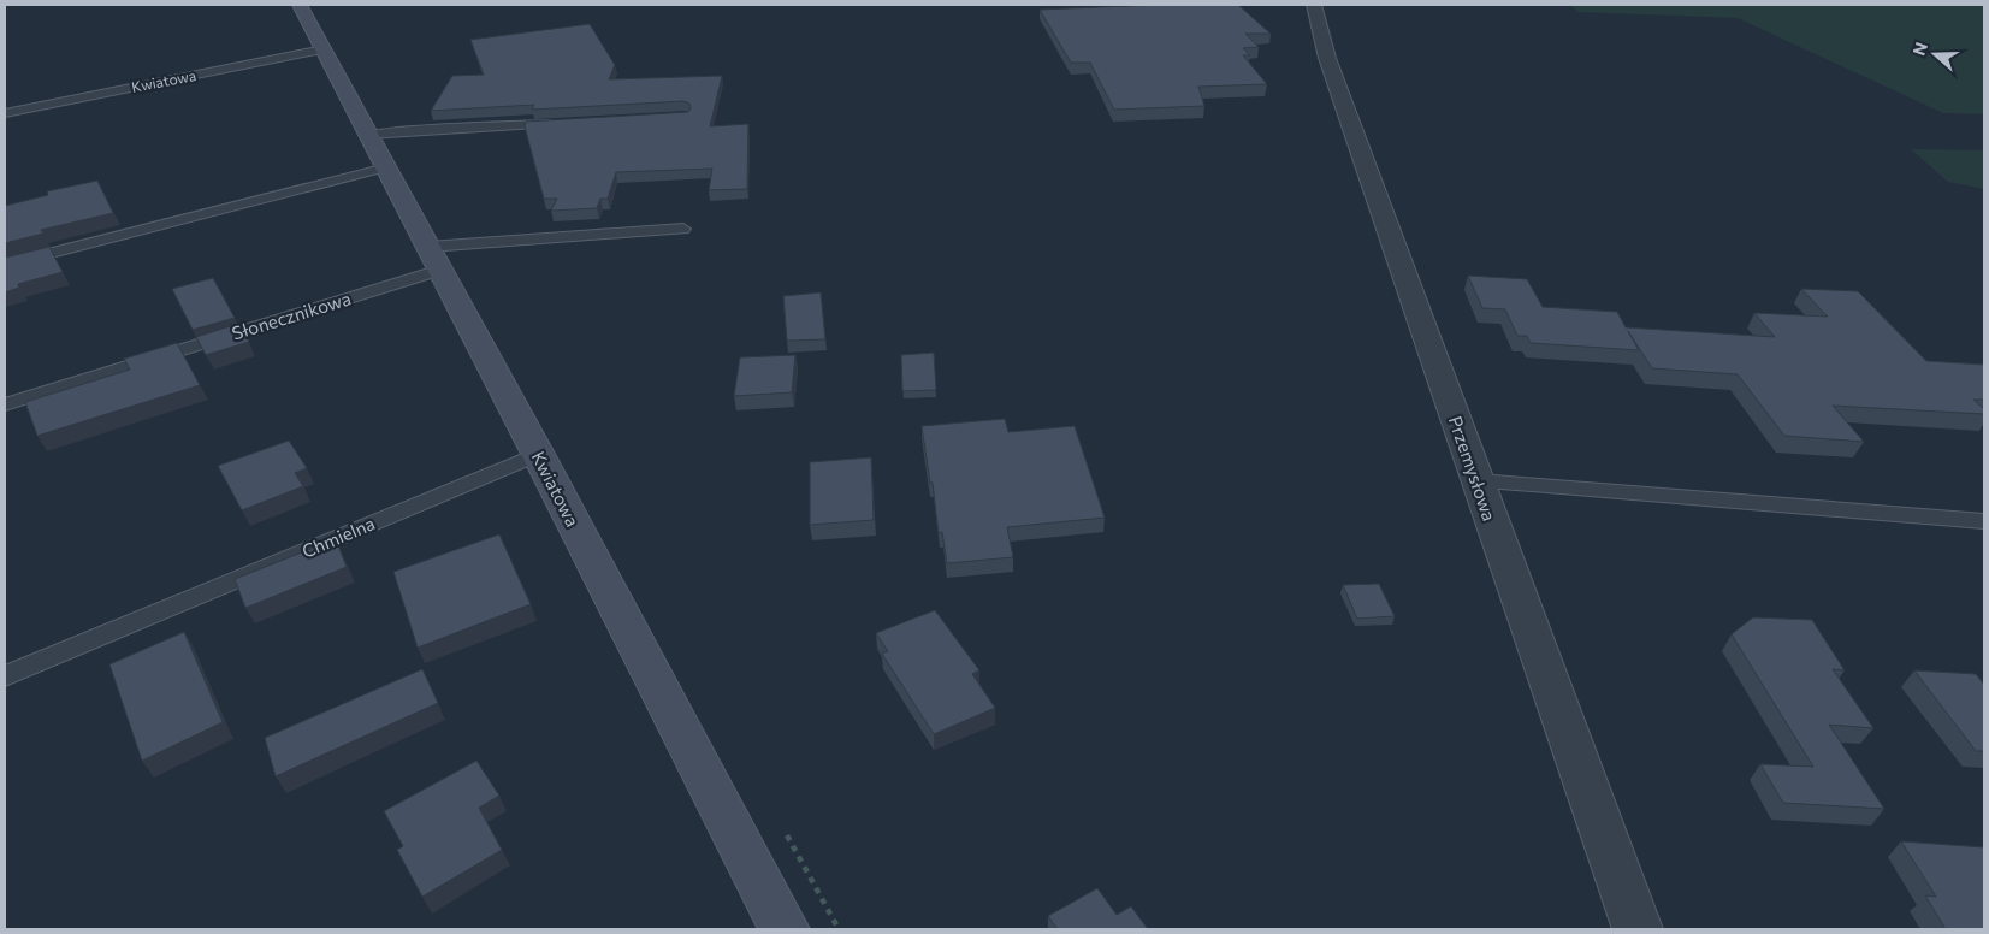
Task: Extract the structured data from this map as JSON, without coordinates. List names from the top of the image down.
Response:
{
  "streets": {
    "street": ["Kwiatowa", "Przemysłowa"],
    "lane": ["Słonecznikowa", "Chmielna"]
  },
  "crossings": [
    ["Kwiatowa", "Słonecznikowa"],
    ["Kwiatowa", "Chmielna"]
  ],
  "north": "left"
}
